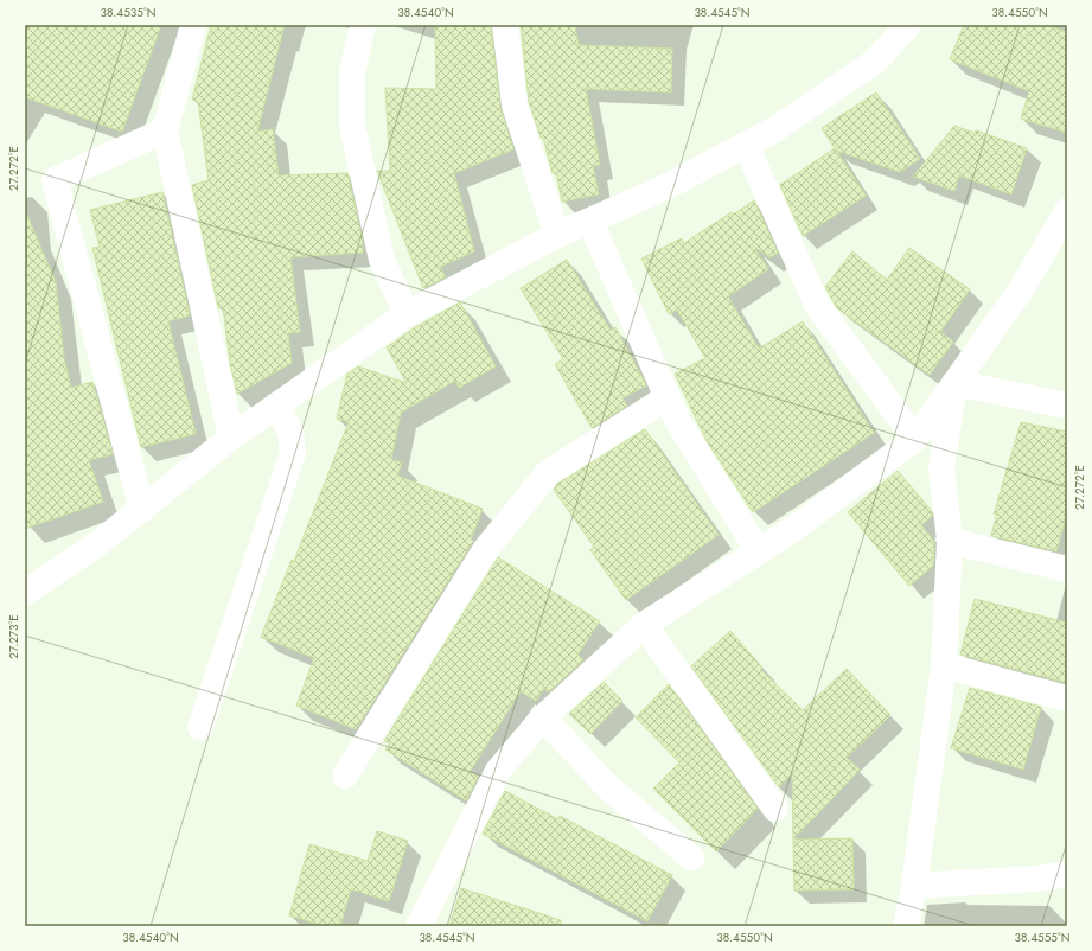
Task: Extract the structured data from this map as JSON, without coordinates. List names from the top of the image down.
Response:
{
  "coordinates": [
    "38.4535°N",
    "38.4540°N",
    "38.4545°N",
    "38.4550°N",
    "27.272°E",
    "27.273°E",
    "38.4555°N"
  ]
}
